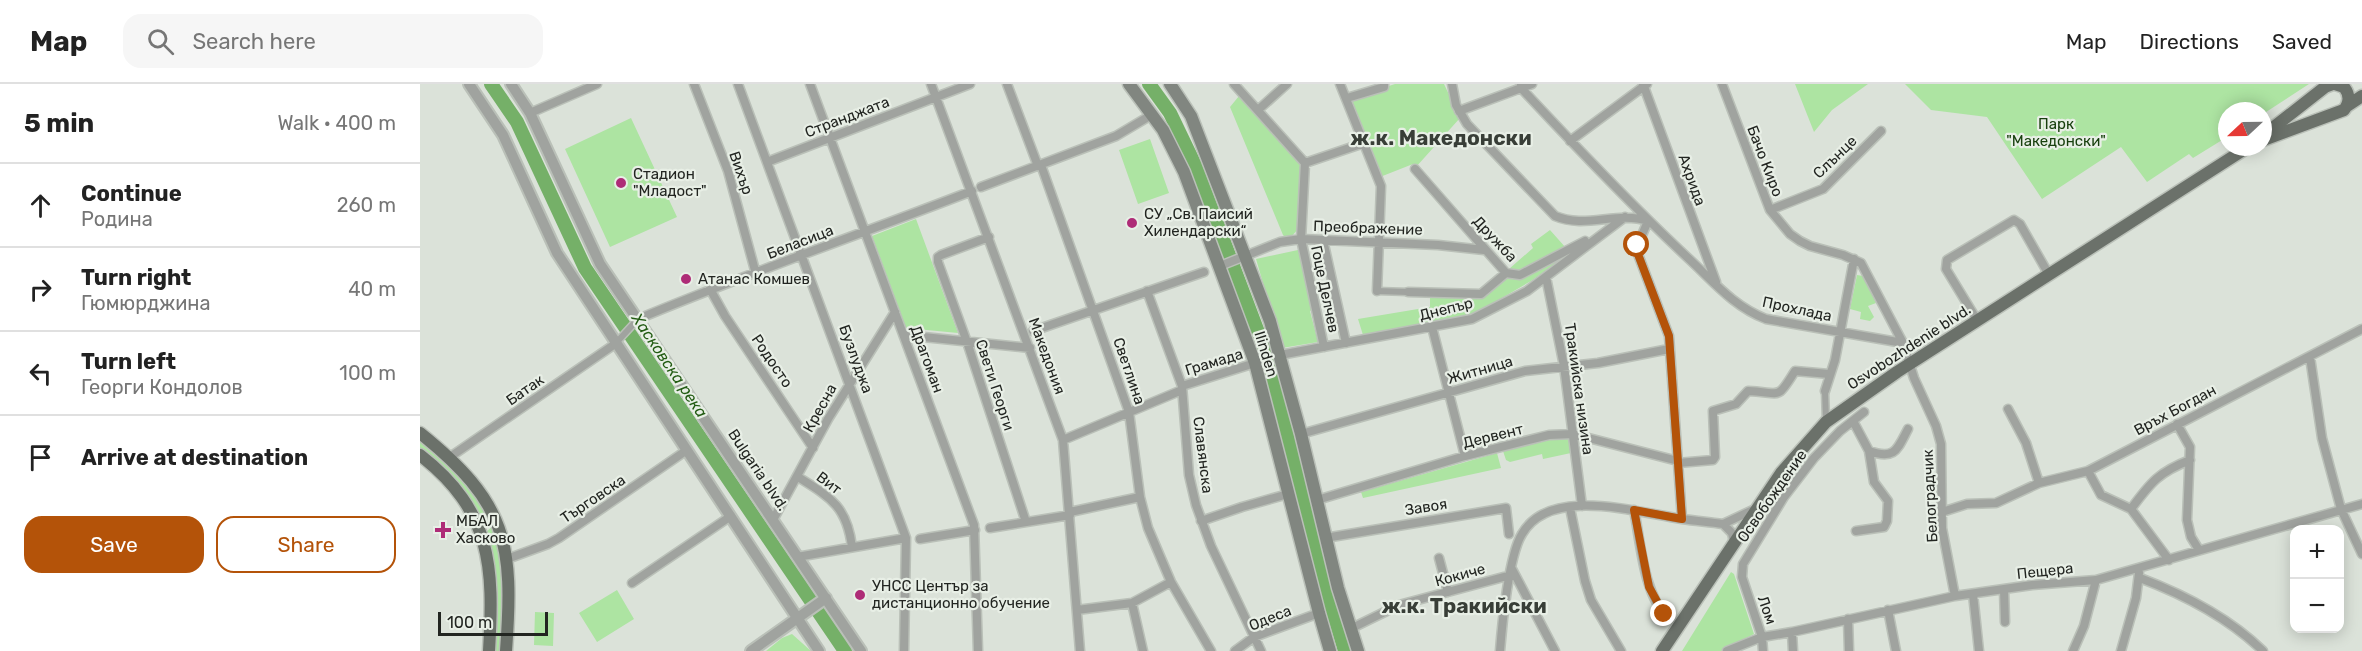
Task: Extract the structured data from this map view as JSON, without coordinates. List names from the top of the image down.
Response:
{
  "streets": {
    "main road": ["Osvobozhdenie blvd.", "Ilinden"],
    "street": [
      "Странджата",
      "Слънце",
      "Бачо Киро",
      "Вихър",
      "Ахрида",
      "Преображение",
      "Дружба",
      "Беласица",
      "Гоце Делчев",
      "Днепър",
      "Прохлада",
      "Македония",
      "Бузлуджа",
      "Драгоман",
      "Родосто",
      "Грамада",
      "Житница",
      "Светлина",
      "Свети Георги",
      "Тракийска низина",
      "Батак",
      "Кресна",
      "Връх Богдан",
      "Дервент",
      "Славянска",
      "Bulgaria blvd.",
      "Вит",
      "Освобождение",
      "Белоградчик",
      "Търговска",
      "Завоя",
      "Пещера",
      "Кокиче",
      "Лом",
      "Одеса"
    ]
  },
  "crossings": [
    ["Странджата", "Македония"],
    ["Странджата", "Бузлуджа"],
    ["Странджата", "Драгоман"],
    ["Слънце", "Бачо Киро"],
    ["Вихър", "Беласица"],
    ["Ахрида", "Прохлада"],
    ["Преображение", "Дружба"],
    ["Преображение", "Гоце Делчев"],
    ["Преображение", "Ilinden"],
    ["Дружба", "Днепър"],
    ["Беласица", "Македония"],
    ["Беласица", "Бузлуджа"],
    ["Беласица", "Драгоман"],
    ["Беласица", "Родосто"],
    ["Беласица", "Bulgaria blvd."],
    ["Гоце Делчев", "Днепър"],
    ["Днепър", "Ilinden"],
    ["Днепър", "Тракийска низина"],
    ["Osvobozhdenie blvd.", "Белоградчик"],
    ["Ilinden", "Грамада"],
    ["Ilinden", "Житница"],
    ["Ilinden", "Дервент"],
    ["Ilinden", "Завоя"],
    ["Ilinden", "Кокиче"],
    ["Ilinden", "Одеса"],
    ["Македония", "Грамада"],
    ["Македония", "Свети Георги"],
    ["Бузлуджа", "Кресна"],
    ["Драгоман", "Кресна"],
    ["Родосто", "Кресна"],
    ["Грамада", "Светлина"],
    ["Грамада", "Славянска"],
    ["Житница", "Тракийска низина"],
    ["Тракийска низина", "Дервент"],
    ["Кресна", "Bulgaria blvd."],
    ["Кресна", "Вит"],
    ["Връх Богдан", "Белоградчик"],
    ["Славянска", "Одеса"],
    ["Освобождение", "Лом"],
    ["Белоградчик", "Пещера"],
    ["Пещера", "Лом"]
  ],
  "districts": ["ж.к. Македонски", "ж.к. Тракийски"],
  "water": ["Хасковска река"],
  "parks": ["Парк \"Македонски\""],
  "places": {
    "other": [
      "Стадион \"Младост\"",
      "СУ „Св. Паисий Хилендарски“",
      "Атанас Комшев",
      "УНСС Център за дистанционно обучение"
    ],
    "health": ["МБАЛ Хасково"]
  },
  "scale_bar": "100 m",
  "north": "left",
  "page": {
    "header": "Map",
    "search": "Search here",
    "nav": ["Map", "Directions", "Saved"],
    "heading": ["5 min", "Walk · 400 m"],
    "list": [
      ["Continue", "Родина", "260 m"],
      ["Turn right", "Гюмюрджина", "40 m"],
      ["Turn left", "Георги Кондолов", "100 m"],
      "Arrive at destination"
    ],
    "buttons": ["Save", "Share"],
    "map_buttons": ["+", "−"],
    "scale": "100 m"
  }
}
